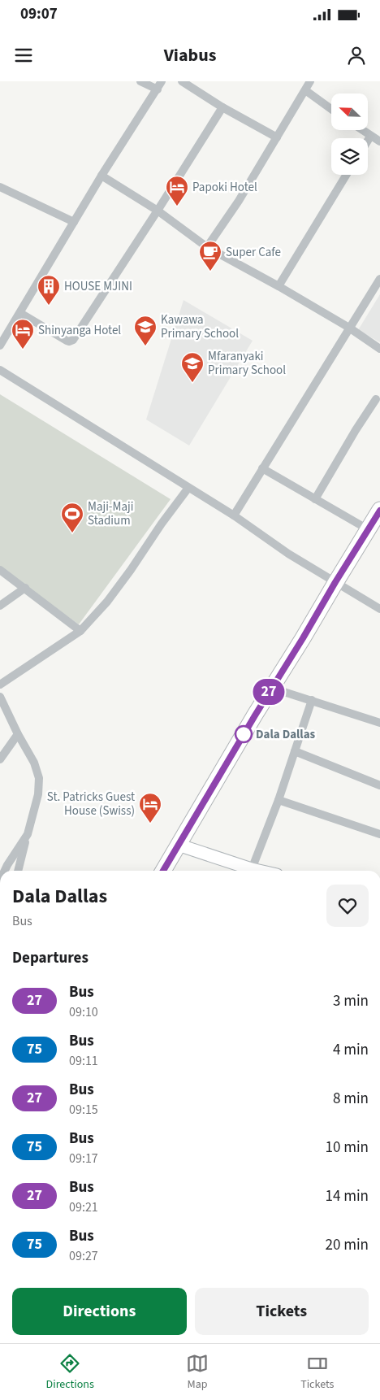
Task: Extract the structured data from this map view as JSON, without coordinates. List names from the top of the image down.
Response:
{
  "places": {
    "hotel": ["Papoki Hotel", "Shinyanga Hotel", "St. Patricks Guest House (Swiss)"],
    "cafe": ["Super Cafe"],
    "building": ["HOUSE MJINI"],
    "school or university": ["Kawawa Primary School", "Mfaranyaki Primary School"],
    "sports": ["Maji-Maji Stadium"],
    "other": ["Dala Dallas"]
  },
  "lines": ["bus line 27"],
  "north": "top left",
  "page": {
    "status": "09:07",
    "header": "Viabus",
    "on_map": "27",
    "heading": [
      ["Dala Dallas", "Bus"],
      "Departures"
    ],
    "list": [
      {
        "mark": "27",
        "name": "Bus",
        "note": "09:10",
        "value": "3 min"
      },
      {
        "mark": "75",
        "name": "Bus",
        "note": "09:11",
        "value": "4 min"
      },
      {
        "mark": "27",
        "name": "Bus",
        "note": "09:15",
        "value": "8 min"
      },
      {
        "mark": "75",
        "name": "Bus",
        "note": "09:17",
        "value": "10 min"
      },
      {
        "mark": "27",
        "name": "Bus",
        "note": "09:21",
        "value": "14 min"
      },
      {
        "mark": "75",
        "name": "Bus",
        "note": "09:27",
        "value": "20 min"
      }
    ],
    "buttons": ["Directions", "Tickets"],
    "tabs": ["Directions", "Map", "Tickets"]
  }
}
